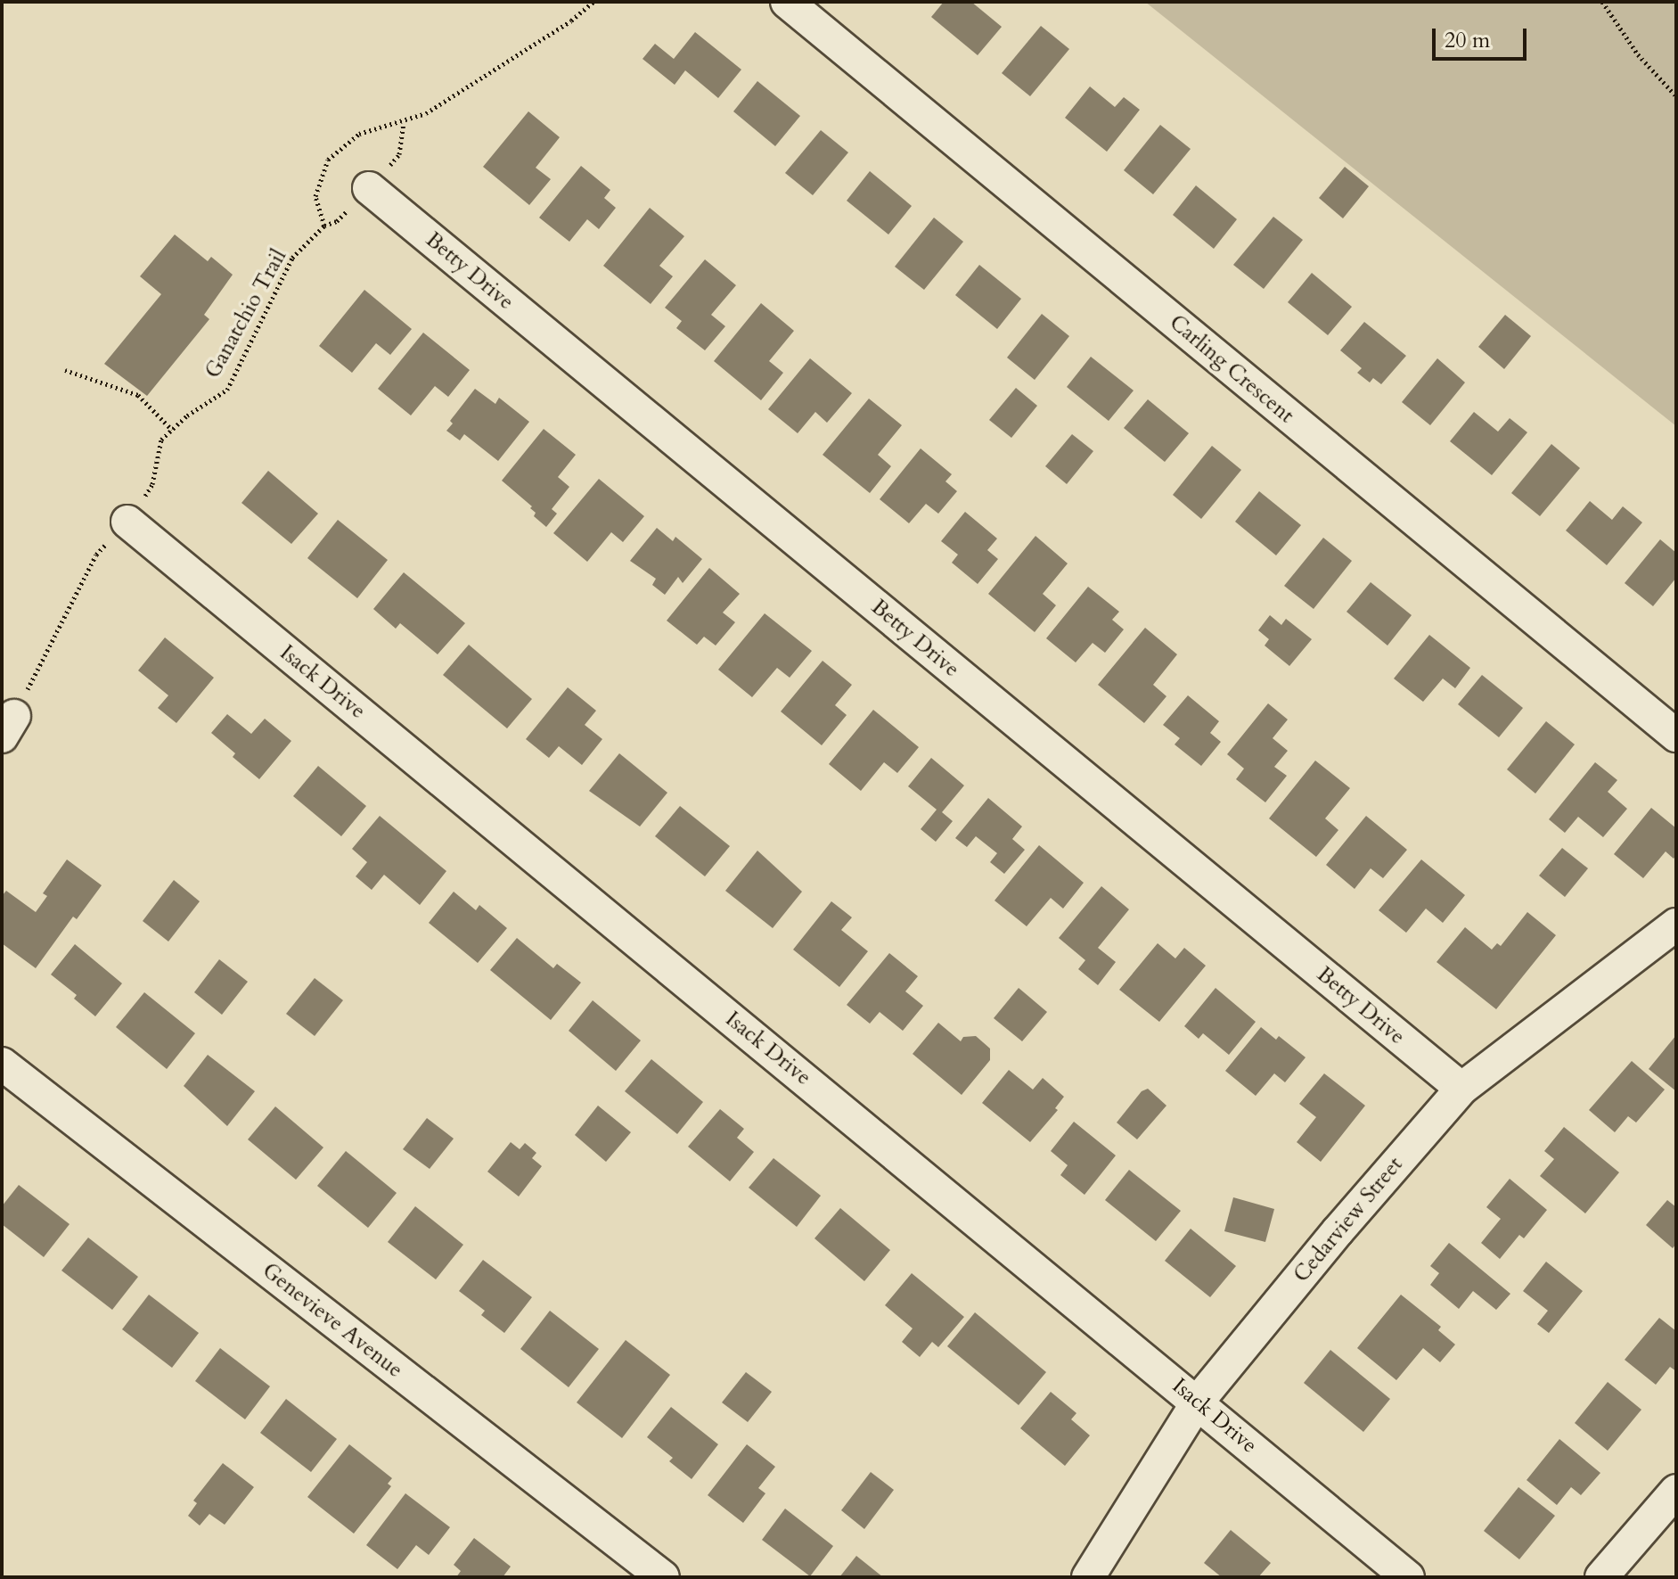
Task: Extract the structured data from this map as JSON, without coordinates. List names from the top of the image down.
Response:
{
  "streets": {
    "street": [
      "Betty Drive",
      "Carling Crescent",
      "Isack Drive",
      "Cedarview Street",
      "Genevieve Avenue"
    ],
    "path": ["Ganatchio Trail"]
  },
  "crossings": [
    ["Betty Drive", "Cedarview Street"],
    ["Isack Drive", "Cedarview Street"]
  ],
  "scale_bar": "20 m"
}
